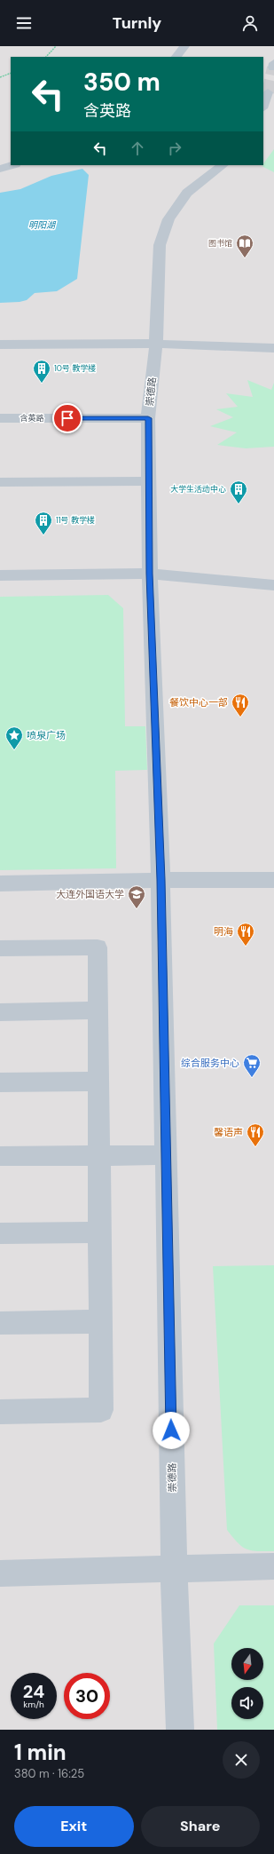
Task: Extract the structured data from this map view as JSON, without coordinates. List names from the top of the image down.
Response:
{
  "streets": {
    "street": ["崇德路", "含英路"]
  },
  "crossings": [
    ["崇德路", "含英路"]
  ],
  "water": ["明阳湖"],
  "places": {
    "library": ["图书馆"],
    "building": ["10号 教学楼", "大学生活动中心", "11号 教学楼"],
    "restaurant": ["餐饮中心一部", "明海", "馨语声"],
    "place": ["喷泉广场"],
    "school or university": ["大连外国语大学"],
    "supermarket": ["综合服务中心"]
  },
  "north": "bottom",
  "page": {
    "header": "Turnly",
    "turn": ["350 m", "含英路"],
    "speed": "24 km/h",
    "limit": "30",
    "heading": ["1 min", "380 m · 16:25"],
    "buttons": ["Exit", "Share"]
  }
}
